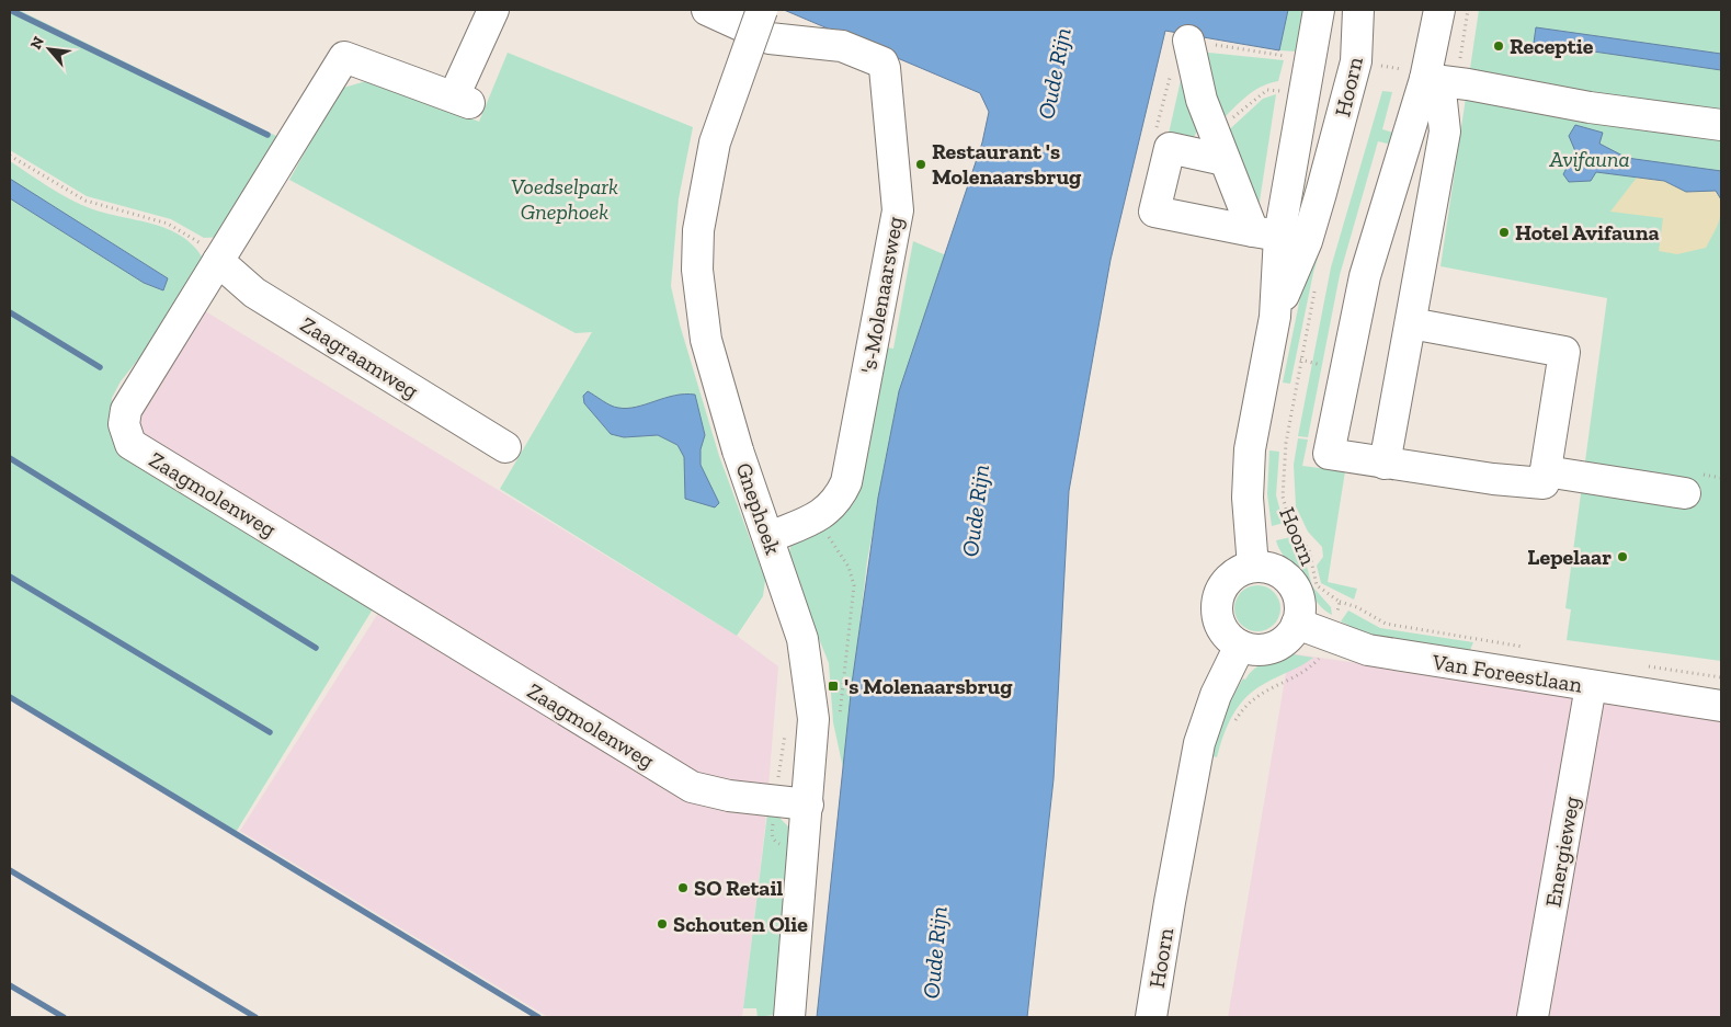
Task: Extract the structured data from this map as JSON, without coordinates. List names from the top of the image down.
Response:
{
  "streets": {
    "street": [
      "Hoorn",
      "'s-Molenaarsweg",
      "Zaagraamweg",
      "Zaagmolenweg",
      "Gnephoek",
      "Van Foreestlaan",
      "Energieweg"
    ]
  },
  "crossings": [
    ["Hoorn", "Van Foreestlaan"],
    ["'s-Molenaarsweg", "Gnephoek"],
    ["Zaagraamweg", "Zaagmolenweg"],
    ["Zaagmolenweg", "Gnephoek"],
    ["Van Foreestlaan", "Energieweg"]
  ],
  "water": ["Oude Rijn"],
  "parks": ["Avifauna", "Voedselpark Gnephoek"],
  "places": {
    "other": [
      "Receptie",
      "Restaurant 's Molenaarsbrug",
      "Hotel Avifauna",
      "Lepelaar",
      "SO Retail",
      "Schouten Olie"
    ],
    "transit": ["'s Molenaarsbrug"]
  },
  "north": "top left"
}
